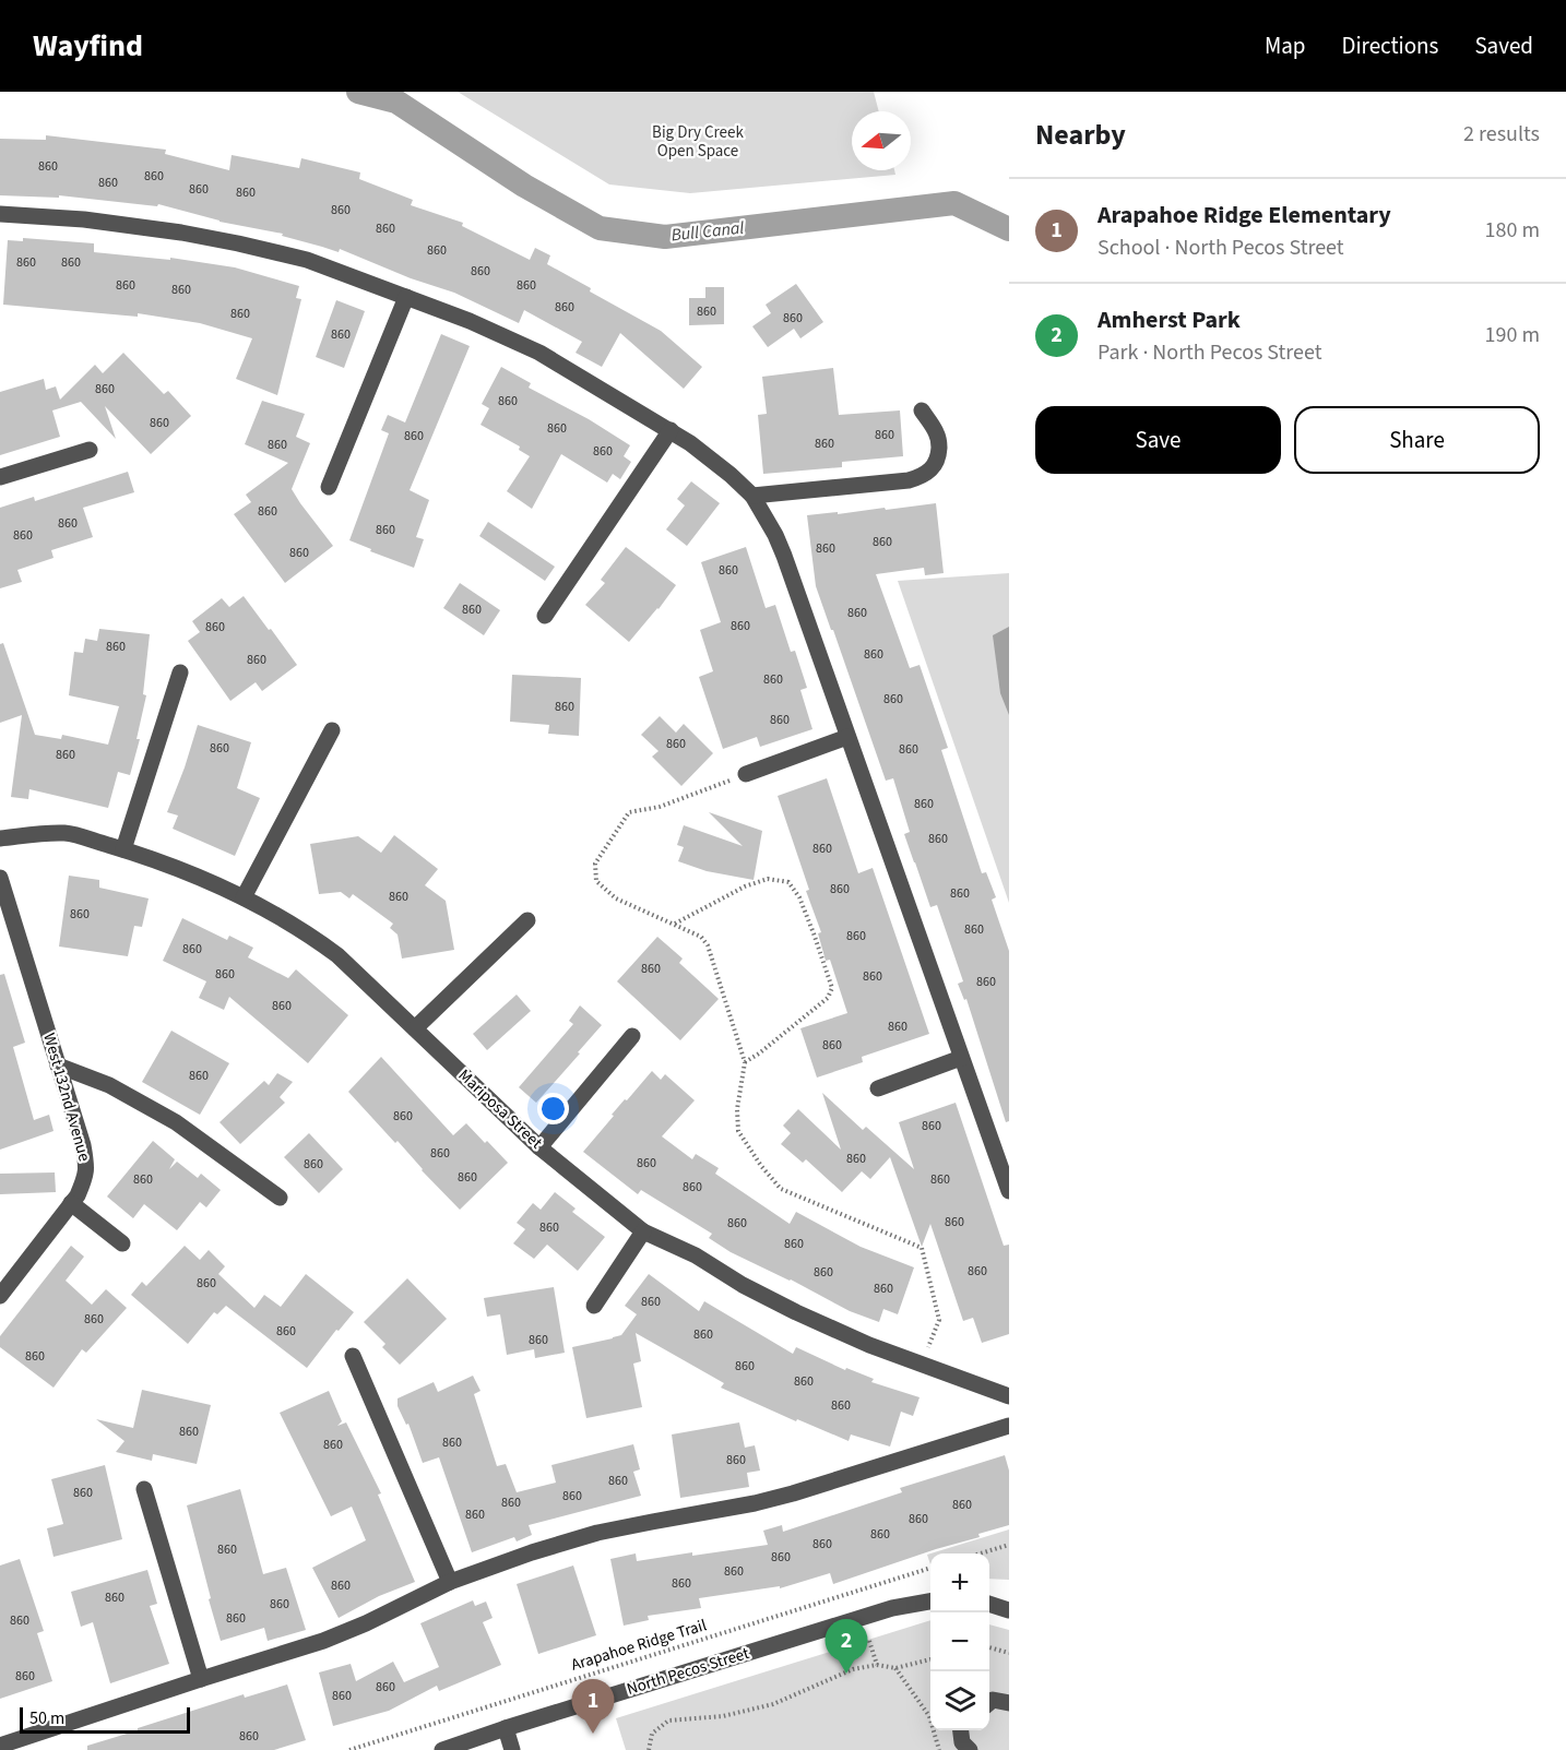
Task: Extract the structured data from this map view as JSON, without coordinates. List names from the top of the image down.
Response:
{
  "streets": {
    "street": ["West 132nd Avenue", "Mariposa Street", "North Pecos Street"],
    "path": ["Arapahoe Ridge Trail"]
  },
  "water": ["Bull Canal"],
  "parks": ["Big Dry Creek Open Space"],
  "house_numbers": [
    "860",
    "860",
    "860",
    "860",
    "860",
    "860",
    "860",
    "860",
    "860",
    "860",
    "860",
    "860",
    "860",
    "860",
    "860",
    "860",
    "860",
    "860",
    "860",
    "860",
    "860",
    "860",
    "860",
    "860",
    "860",
    "860",
    "860",
    "860",
    "860",
    "860",
    "860",
    "860",
    "860",
    "860",
    "860",
    "860",
    "860",
    "860",
    "860",
    "860",
    "860",
    "860",
    "860",
    "860",
    "860",
    "860",
    "860",
    "860",
    "860",
    "860",
    "860",
    "860",
    "860",
    "860",
    "860",
    "860",
    "860",
    "860",
    "860",
    "860",
    "860",
    "860",
    "860",
    "860",
    "860",
    "860",
    "860",
    "860",
    "860",
    "860",
    "860",
    "860",
    "860",
    "860",
    "860",
    "860",
    "860",
    "860",
    "860",
    "860",
    "860",
    "860",
    "860",
    "860",
    "860",
    "860",
    "860",
    "860",
    "860",
    "860",
    "860",
    "860",
    "860",
    "860",
    "860",
    "860",
    "860",
    "860",
    "860",
    "860",
    "860",
    "860",
    "860",
    "860",
    "860",
    "860",
    "860",
    "860",
    "860",
    "860",
    "860",
    "860",
    "860",
    "860",
    "860",
    "860",
    "860",
    "860",
    "860",
    "860",
    "860",
    "860"
  ],
  "scale_bar": "50 m",
  "north": "left",
  "page": {
    "header": "Wayfind",
    "nav": ["Map", "Directions", "Saved"],
    "heading": ["Nearby", "2 results"],
    "list": [
      {
        "mark": "1",
        "name": "Arapahoe Ridge Elementary",
        "note": "School · North Pecos Street",
        "value": "180 m"
      },
      {
        "mark": "2",
        "name": "Amherst Park",
        "note": "Park · North Pecos Street",
        "value": "190 m"
      }
    ],
    "buttons": ["Save", "Share"],
    "map_buttons": ["+", "−"],
    "pins": ["2", "1"],
    "scale": "50 m"
  }
}
